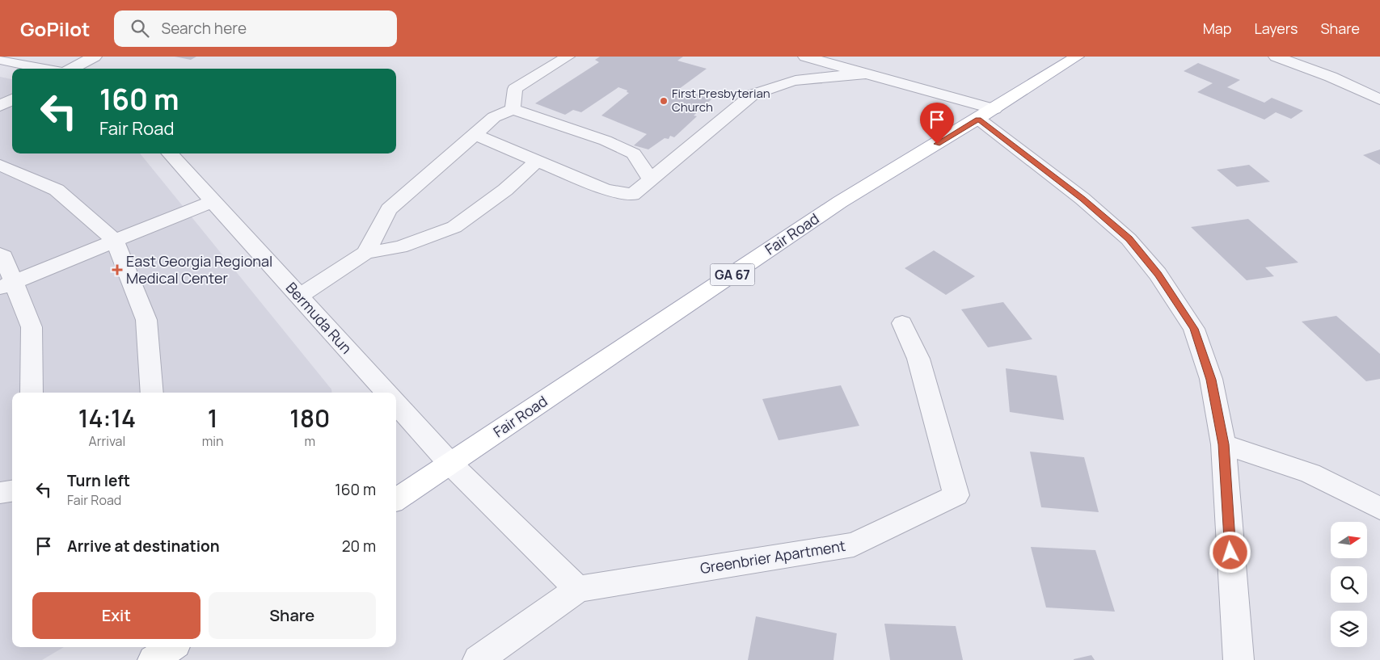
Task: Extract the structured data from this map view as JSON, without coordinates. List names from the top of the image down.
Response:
{
  "streets": {
    "main road": ["Fair Road", "GA 67"],
    "street": ["Bermuda Run", "Greenbrier Apartment"]
  },
  "places": {
    "other": ["First Presbyterian Church"],
    "health": ["East Georgia Regional Medical Center"]
  },
  "north": "right",
  "page": {
    "header": "GoPilot",
    "search": "Search here",
    "nav": ["Map", "Layers", "Share"],
    "turn": ["160 m", "Fair Road"],
    "eta": [
      "14:14",
      "Arrival",
      "1",
      "min",
      "180",
      "m"
    ],
    "list": [
      {
        "name": "Turn left",
        "note": "Fair Road",
        "value": "160 m"
      },
      {
        "name": "Arrive at destination",
        "value": "20 m"
      }
    ],
    "buttons": ["Exit", "Share"]
  }
}
